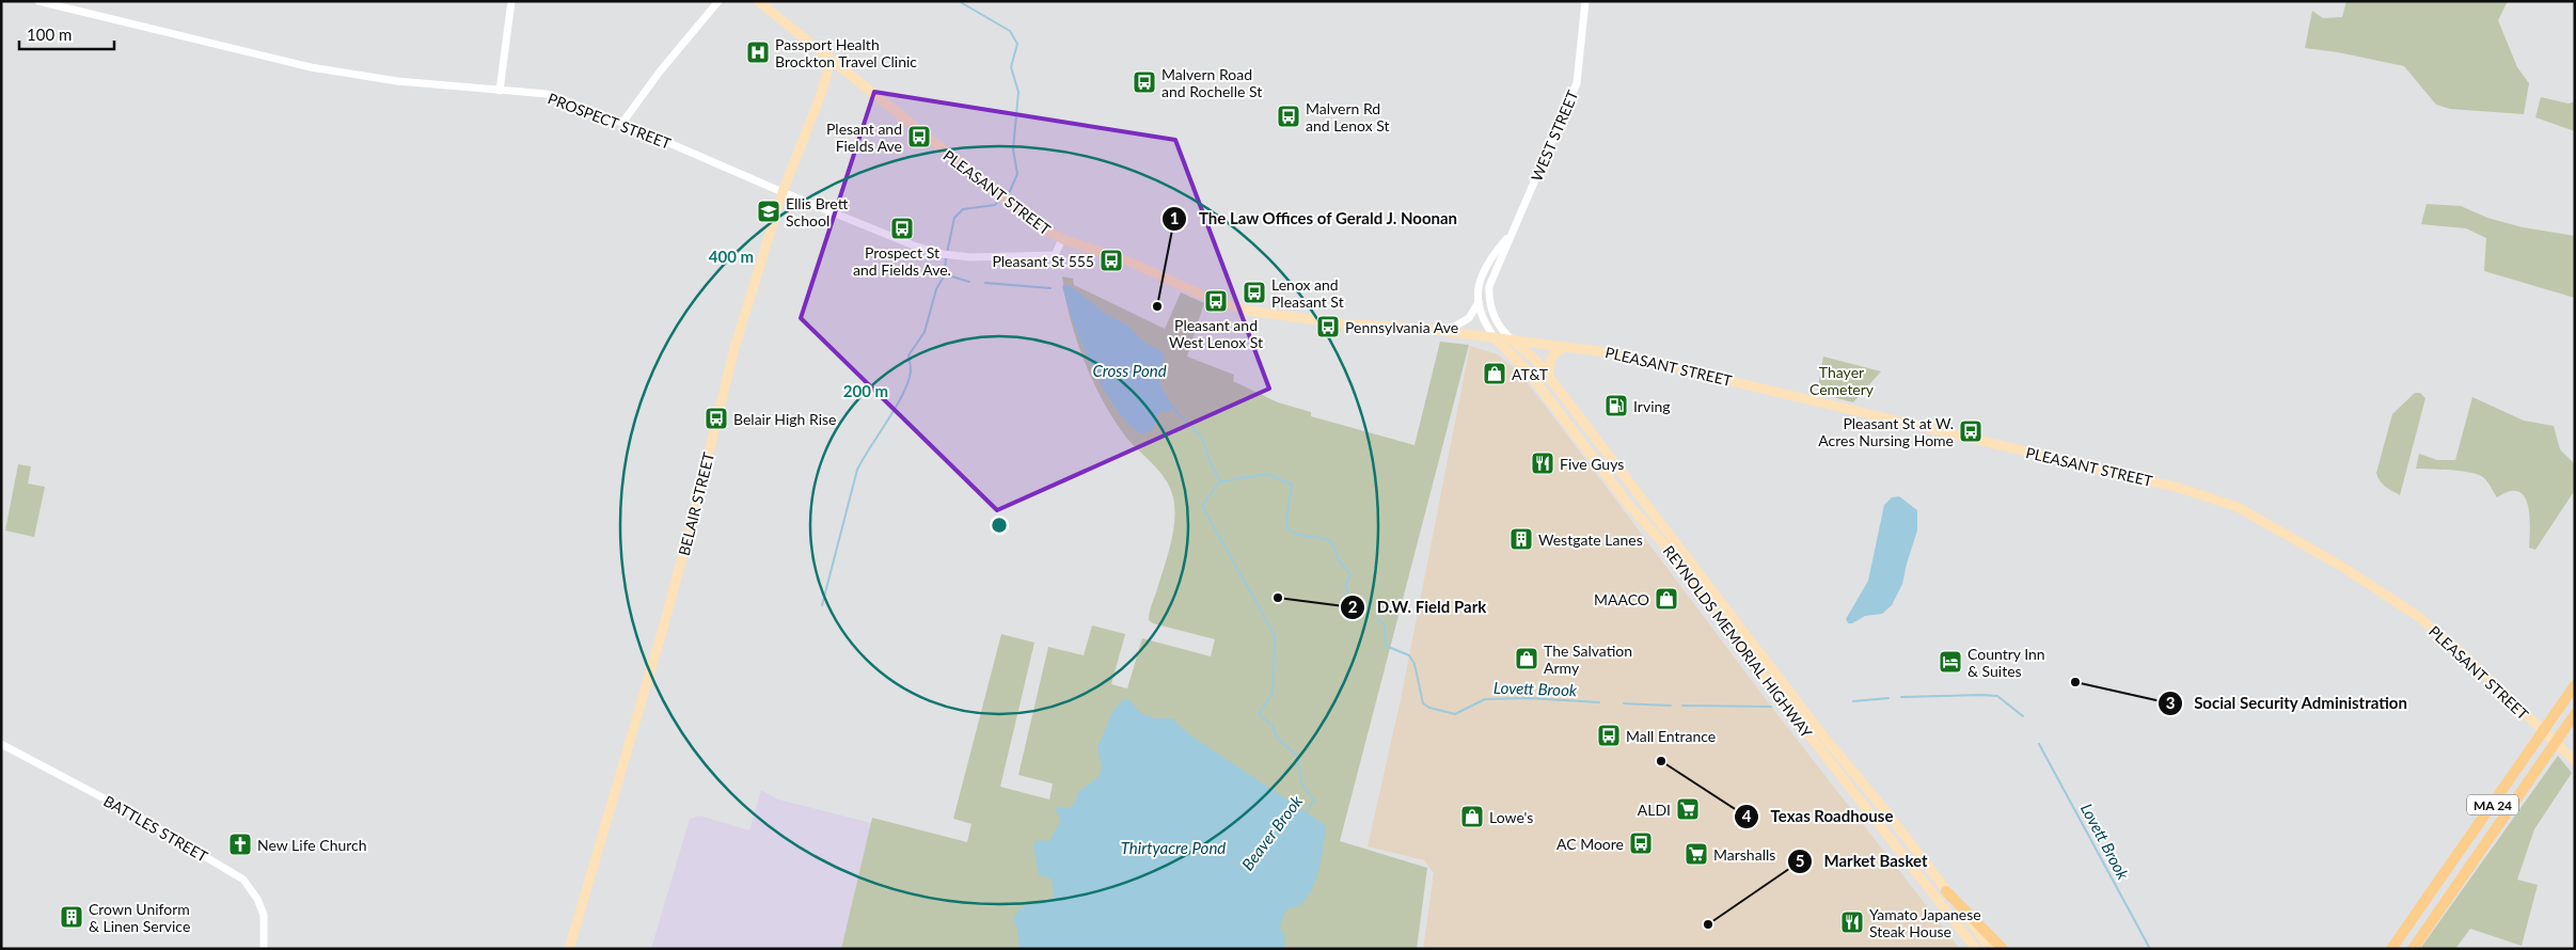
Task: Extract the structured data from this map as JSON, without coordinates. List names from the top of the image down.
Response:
{
  "streets": {
    "highway": ["MA 24"],
    "main road": ["PLEASANT STREET", "BELAIR STREET", "REYNOLDS MEMORIAL HIGHWAY"],
    "street": ["PROSPECT STREET", "WEST STREET", "BATTLES STREET"]
  },
  "crossings": [
    ["PROSPECT STREET", "PLEASANT STREET"],
    ["PROSPECT STREET", "BELAIR STREET"],
    ["WEST STREET", "PLEASANT STREET"],
    ["WEST STREET", "REYNOLDS MEMORIAL HIGHWAY"],
    ["PLEASANT STREET", "BELAIR STREET"],
    ["PLEASANT STREET", "REYNOLDS MEMORIAL HIGHWAY"]
  ],
  "water": [
    "Cross Pond",
    "Lovett Brook",
    "Beaver Brook",
    "Thirtyacre Pond"
  ],
  "parks": ["Thayer Cemetery"],
  "places": {
    "hospital": ["Passport Health Brockton Travel Clinic"],
    "bus stop": [
      "Malvern Road and Rochelle St",
      "Malvern Rd and Lenox St",
      "Plesant and Fields Ave",
      "Prospect St and Fields Ave.",
      "Pleasant St 555",
      "Lenox and Pleasant St",
      "Pleasant and West Lenox St",
      "Pennsylvania Ave",
      "Belair High Rise",
      "Pleasant St at W. Acres Nursing Home",
      "Mall Entrance",
      "AC Moore"
    ],
    "school or university": ["Ellis Brett School"],
    "other": [
      "The Law Offices of Gerald J. Noonan",
      "D.W. Field Park",
      "Social Security Administration",
      "Texas Roadhouse",
      "Market Basket"
    ],
    "shop": [
      "AT&T",
      "MAACO",
      "The Salvation Army",
      "Lowe's"
    ],
    "fuel station": ["Irving"],
    "restaurant": ["Five Guys", "Yamato Japanese Steak House"],
    "building": ["Westgate Lanes", "Crown Uniform & Linen Service"],
    "hotel": ["Country Inn & Suites"],
    "supermarket": ["ALDI", "Marshalls"],
    "church": ["New Life Church"]
  },
  "scale_bar": "100 m",
  "rings": ["400 m", "200 m"]
}
